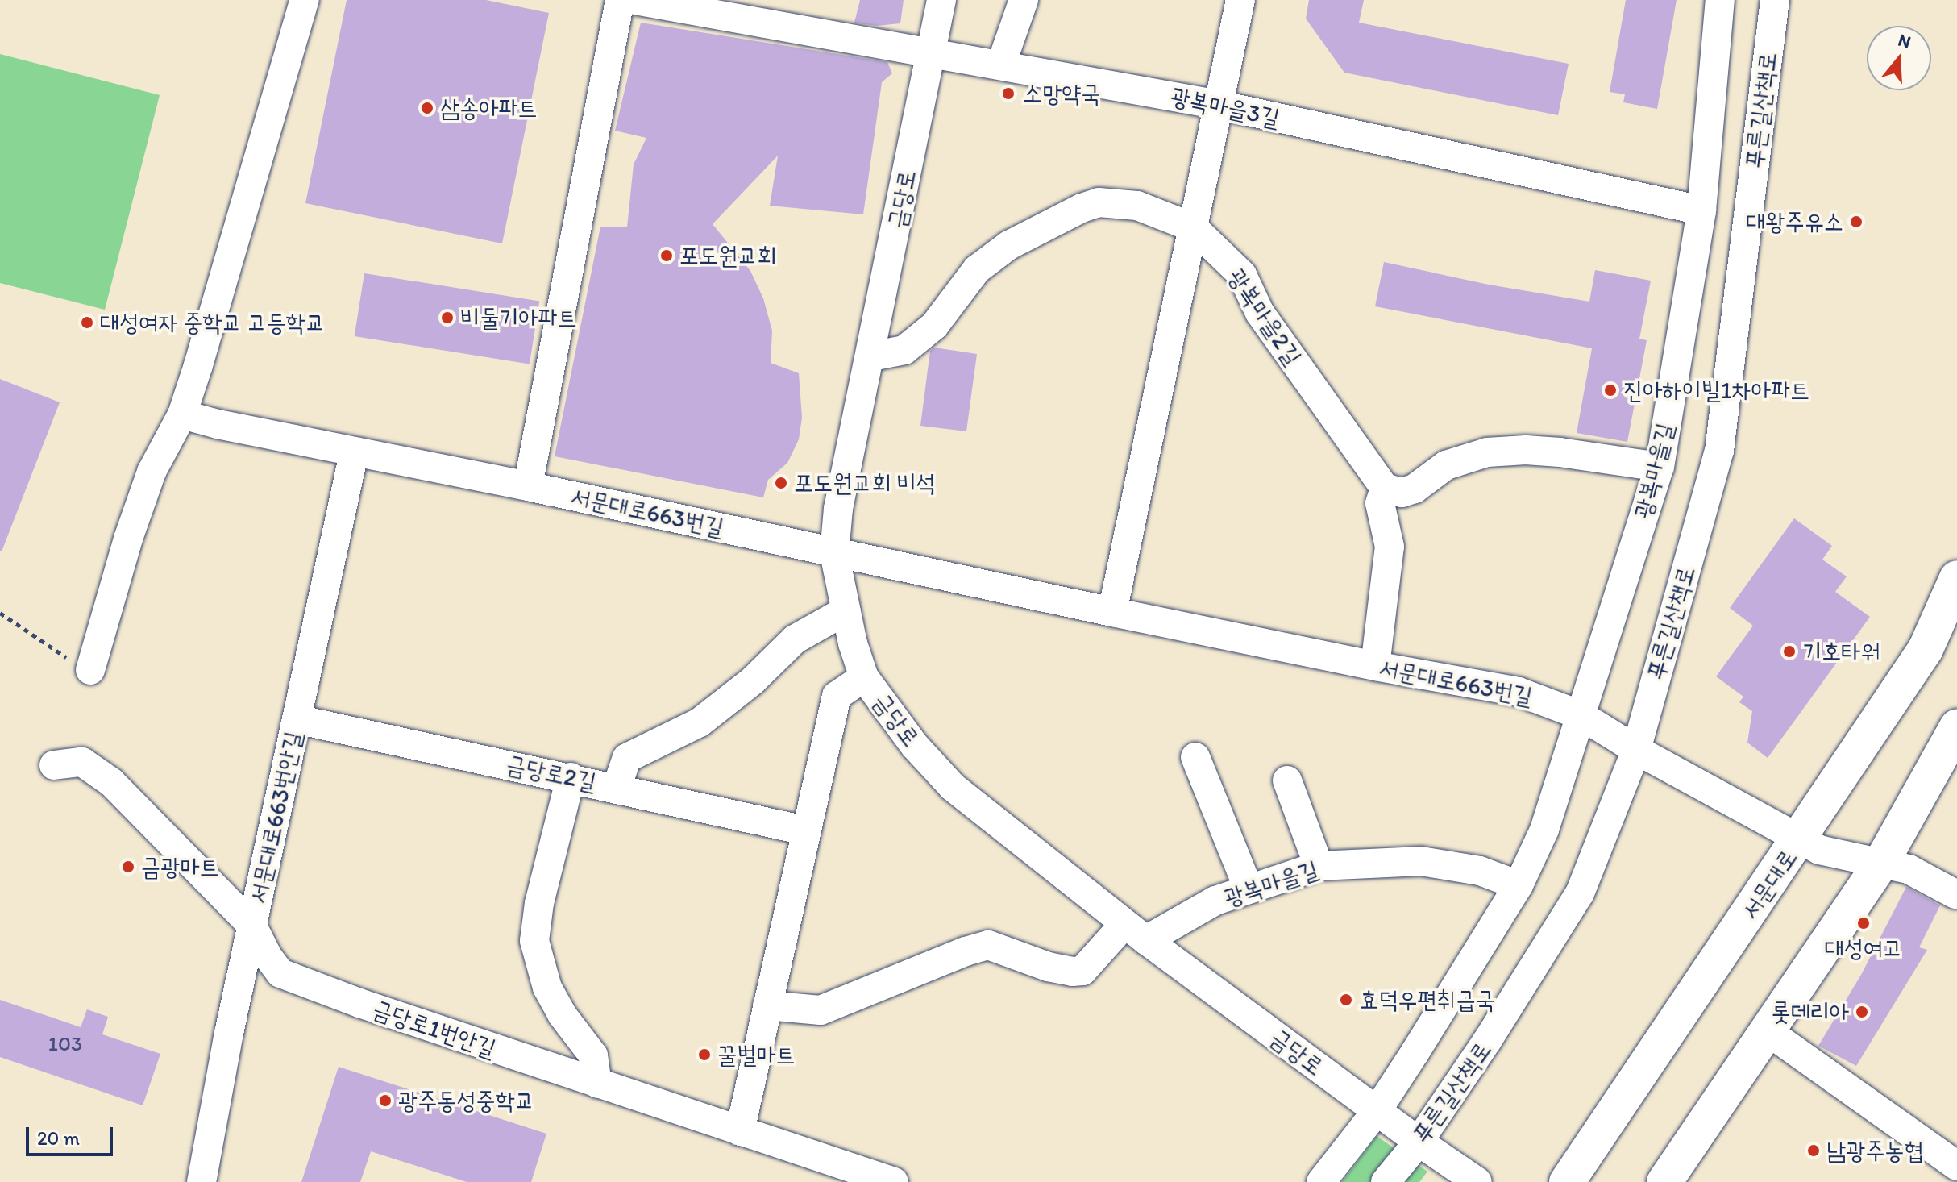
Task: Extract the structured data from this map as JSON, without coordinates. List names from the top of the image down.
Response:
{
  "streets": {
    "main road": ["서문대로"],
    "street": [
      "광복마을3길",
      "푸른길산책로",
      "금당로",
      "광복마을2길",
      "광복마을길",
      "서문대로663번길",
      "금당로2길",
      "서문대로663번안길",
      "금당로1번안길"
    ]
  },
  "crossings": [
    ["광복마을3길", "금당로"],
    ["광복마을3길", "광복마을길"],
    ["푸른길산책로", "금당로"],
    ["푸른길산책로", "서문대로663번길"],
    ["금당로", "광복마을2길"],
    ["금당로", "광복마을길"],
    ["금당로", "서문대로663번길"],
    ["광복마을길", "서문대로663번길"],
    ["서문대로663번길", "서문대로663번안길"],
    ["서문대로663번길", "서문대로"],
    ["금당로2길", "서문대로663번안길"],
    ["서문대로663번안길", "금당로1번안길"]
  ],
  "places": [
    "소망약국",
    "삼송아파트",
    "대왕주유소",
    "포도원교회",
    "비둘기아파트",
    "대성여자 중학교 고등학교",
    "진아하이빌1차아파트",
    "포도원교회 비석",
    "기호타워",
    "금광마트",
    "대성여고",
    "효덕우편취급국",
    "롯데리아",
    "꿀벌마트",
    "광주동성중학교",
    "남광주농협"
  ],
  "house_numbers": ["103"],
  "scale_bar": "20 m",
  "north": "top"
}
